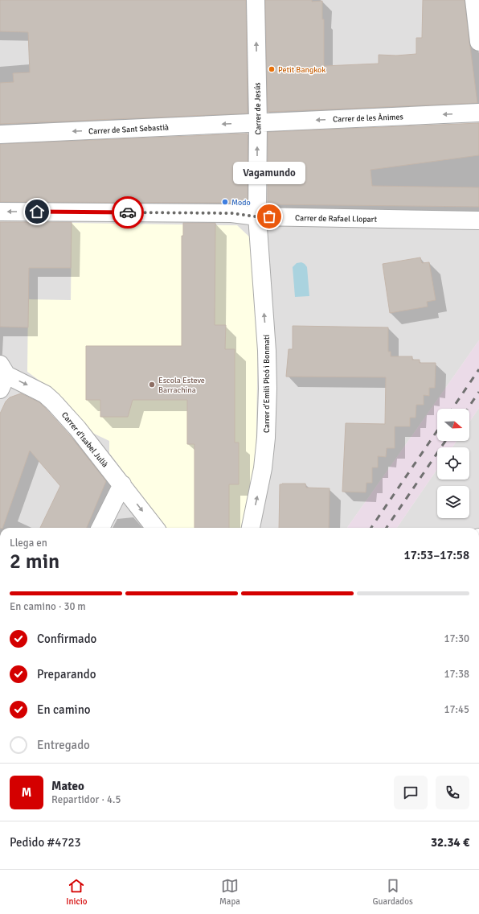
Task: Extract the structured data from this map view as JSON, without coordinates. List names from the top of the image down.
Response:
{
  "streets": {
    "street": [
      "Carrer de Jesús",
      "Carrer de les Ànimes",
      "Carrer de Sant Sebastià",
      "Carrer de Rafael Llopart",
      "Carrer d'Emili Picó i Bonmatí",
      "Carrer d'Isabel Julià"
    ]
  },
  "crossings": [
    ["Carrer de Jesús", "Carrer de les Ànimes"],
    ["Carrer de Jesús", "Carrer de Sant Sebastià"],
    ["Carrer de Jesús", "Carrer de Rafael Llopart"],
    ["Carrer de Jesús", "Carrer d'Emili Picó i Bonmatí"],
    ["Carrer de les Ànimes", "Carrer de Sant Sebastià"],
    ["Carrer de Rafael Llopart", "Carrer d'Emili Picó i Bonmatí"]
  ],
  "one_way": [
    "Carrer de Jesús",
    "Carrer de les Ànimes",
    "Carrer de Sant Sebastià",
    "Carrer de Rafael Llopart",
    "Carrer d'Emili Picó i Bonmatí",
    "Carrer d'Isabel Julià"
  ],
  "places": [
    "Petit Bangkok",
    "Modo",
    "Vagamundo",
    "Escola Esteve Barrachina"
  ],
  "north": "right",
  "page": {
    "bubble": "Vagamundo",
    "heading": ["2 min", "Llega en", "17:53–17:58"],
    "panel": [
      "Mateo",
      "Repartidor · 4.5",
      "Pedido #4723",
      "32.34 €"
    ],
    "bar": "En camino · 30 m",
    "list": [
      ["Confirmado", "17:30"],
      ["Preparando", "17:38"],
      ["En camino", "17:45"],
      "Entregado"
    ],
    "round": "M",
    "tabs": ["Inicio", "Mapa", "Guardados"]
  }
}
